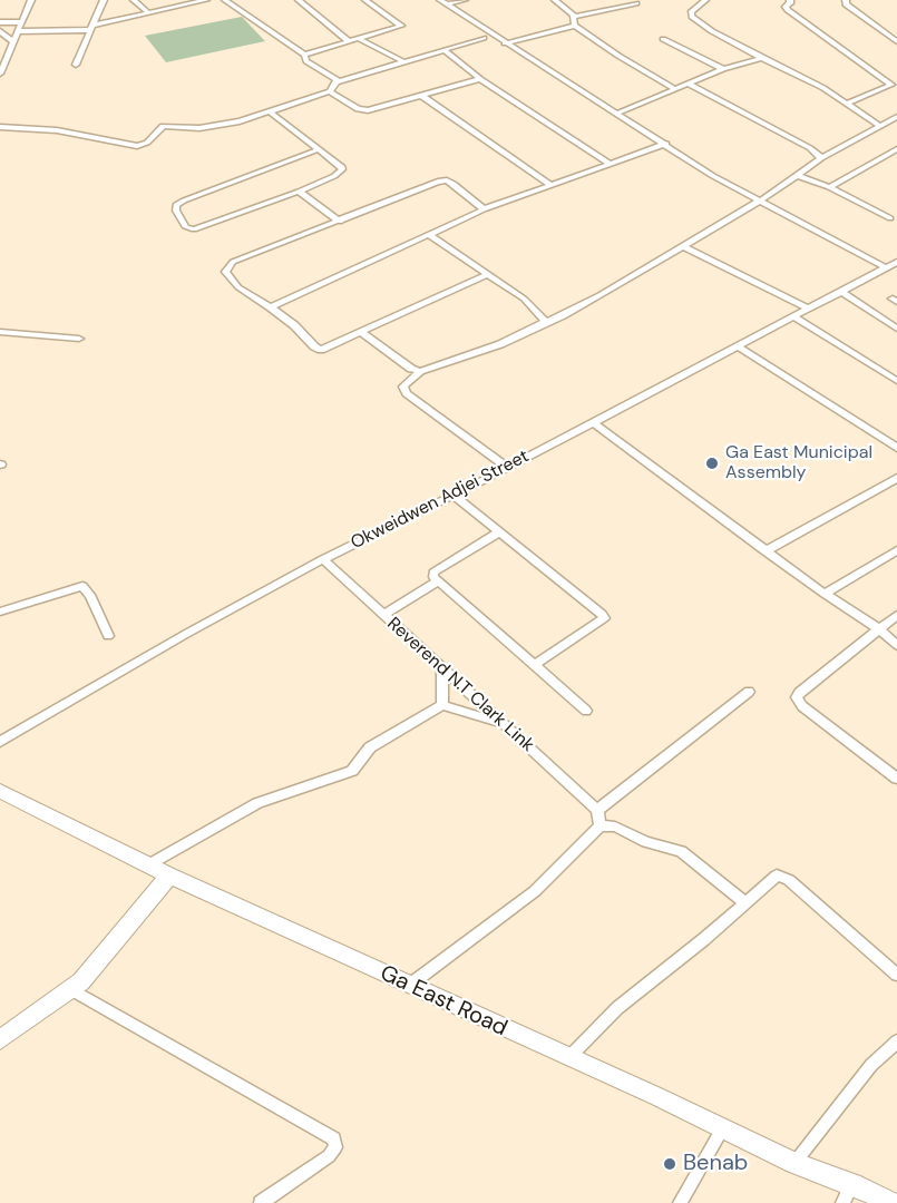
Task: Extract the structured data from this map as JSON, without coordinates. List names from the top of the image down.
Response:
{
  "streets": {
    "street": ["Okweidwen Adjei Street", "Reverend N.T Clark Link", "Ga East Road"]
  },
  "crossings": [
    ["Okweidwen Adjei Street", "Reverend N.T Clark Link"]
  ],
  "places": ["Ga East Municipal Assembly", "Benab"]
}
